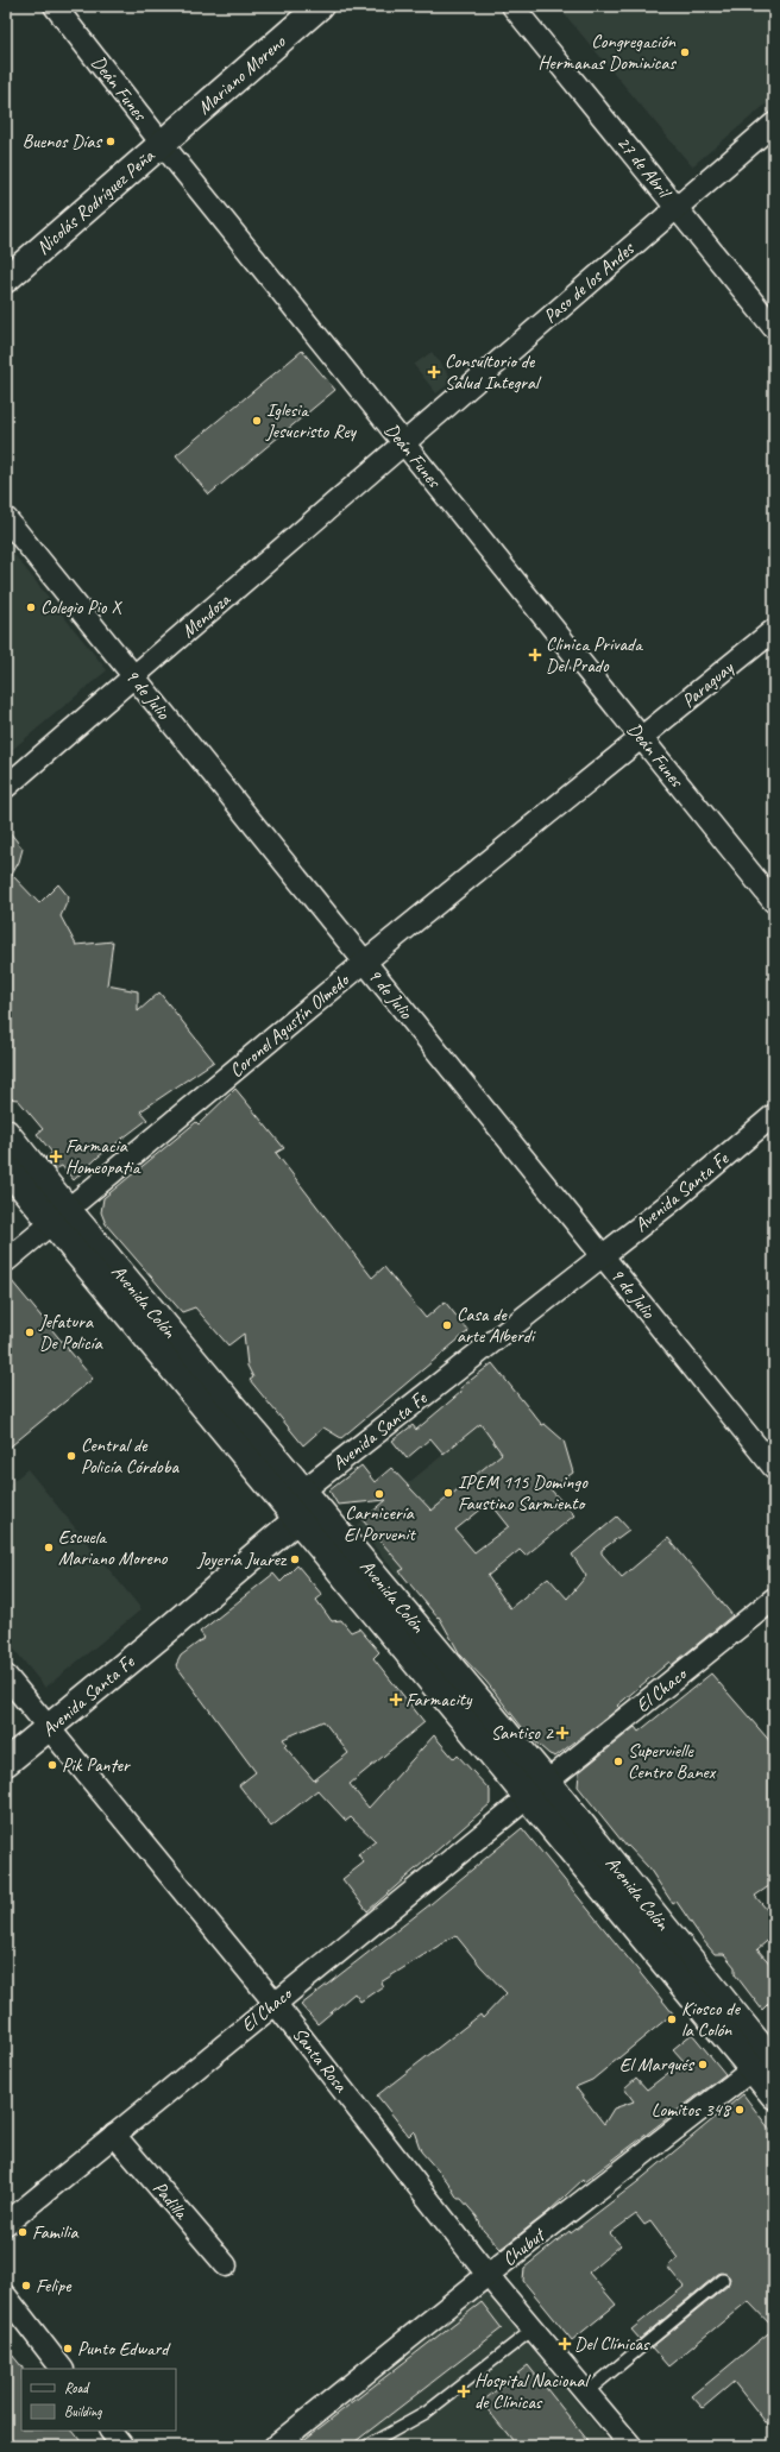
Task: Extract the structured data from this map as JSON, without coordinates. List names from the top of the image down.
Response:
{
  "streets": {
    "main road": [
      "Mariano Moreno",
      "Nicolás Rodríguez Peña",
      "Avenida Santa Fe",
      "Avenida Colón"
    ],
    "street": [
      "Deán Funes",
      "27 de Abril",
      "Paso de los Andes",
      "Mendoza",
      "Paraguay",
      "9 de Julio",
      "Coronel Agustín Olmedo",
      "El Chaco",
      "Santa Rosa",
      "Padilla",
      "Chubut"
    ]
  },
  "crossings": [
    ["Mariano Moreno", "Deán Funes"],
    ["Mariano Moreno", "Nicolás Rodríguez Peña"],
    ["Deán Funes", "Nicolás Rodríguez Peña"],
    ["Deán Funes", "Paso de los Andes"],
    ["Deán Funes", "Mendoza"],
    ["Deán Funes", "Paraguay"],
    ["Deán Funes", "Coronel Agustín Olmedo"],
    ["27 de Abril", "Paso de los Andes"],
    ["Paso de los Andes", "Mendoza"],
    ["Mendoza", "9 de Julio"],
    ["Paraguay", "Coronel Agustín Olmedo"],
    ["9 de Julio", "Coronel Agustín Olmedo"],
    ["9 de Julio", "Avenida Santa Fe"],
    ["Coronel Agustín Olmedo", "Avenida Colón"],
    ["Avenida Santa Fe", "Avenida Colón"],
    ["Avenida Santa Fe", "Santa Rosa"],
    ["Avenida Colón", "El Chaco"],
    ["Avenida Colón", "Chubut"],
    ["El Chaco", "Santa Rosa"],
    ["El Chaco", "Padilla"],
    ["Santa Rosa", "Chubut"]
  ],
  "places": {
    "other": [
      "Congregación Hermanas Dominicas",
      "Buenos Días",
      "Iglesia Jesucristo Rey",
      "Colegio Pio X",
      "Casa de arte Alberdi",
      "Jefatura De Policía",
      "Central de Policía Córdoba",
      "IPEM 115 Domingo Faustino Sarmiento",
      "Carnicería El Porvenit",
      "Escuela Mariano Moreno",
      "Joyería Juarez",
      "Supervielle Centro Banex",
      "Pik Panter",
      "Kiosco de la Colón",
      "El Marqués",
      "Lomitos 348",
      "Familia",
      "Felipe",
      "Punto Edward"
    ],
    "health": [
      "Consultorio de Salud Integral",
      "Clinica Privada Del Prado",
      "Farmacia Homeopatia",
      "Farmacity",
      "Santiso 2",
      "Del Clínicas",
      "Hospital Nacional de Clínicas"
    ]
  },
  "legend": ["Road", "Building"]
}
